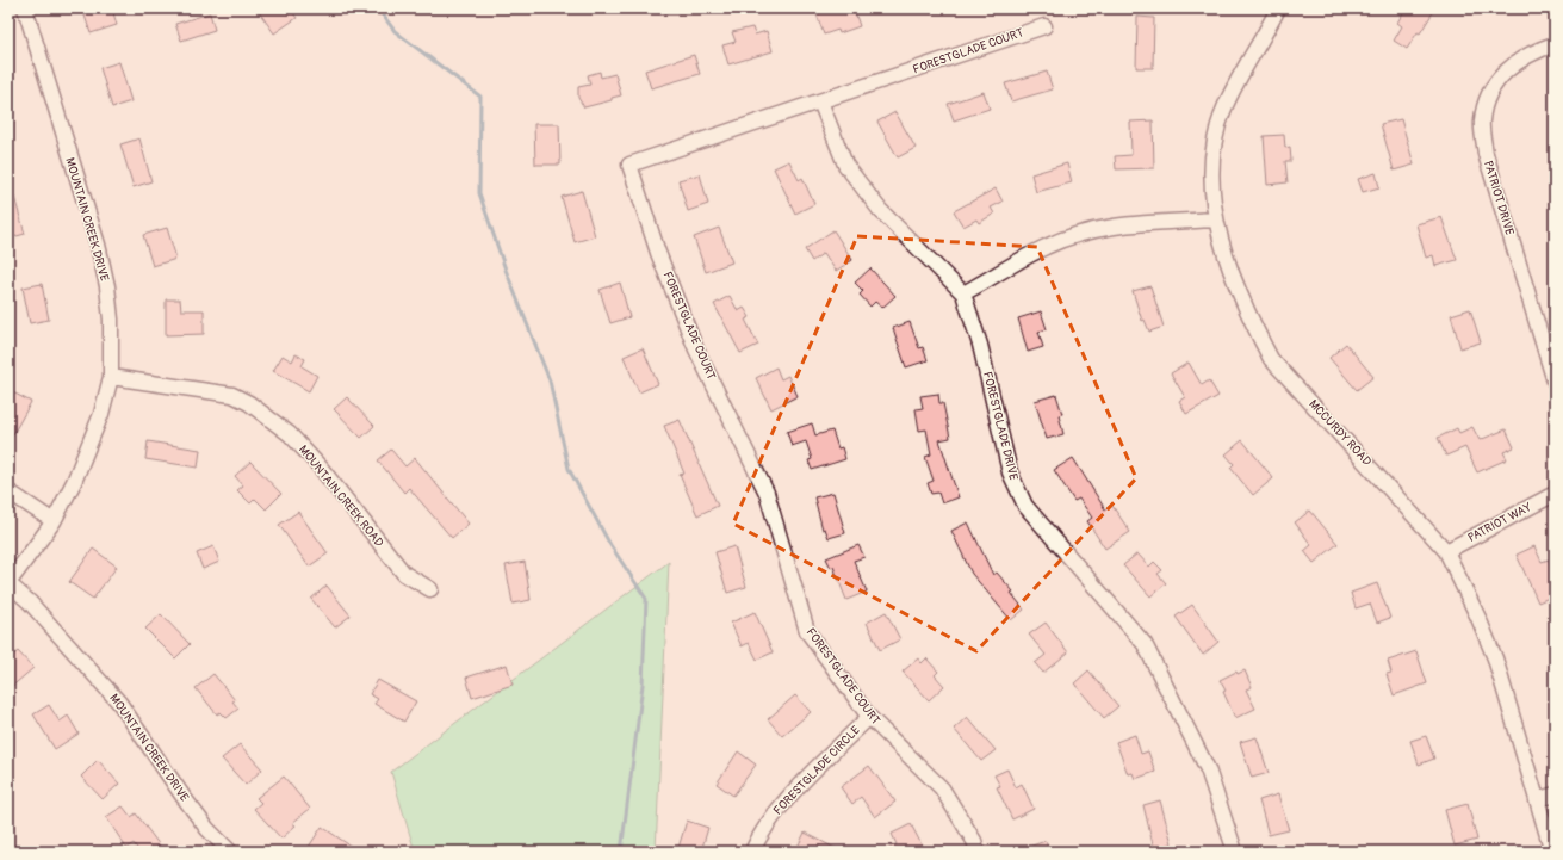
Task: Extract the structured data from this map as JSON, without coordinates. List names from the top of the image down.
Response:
{
  "streets": {
    "street": [
      "FORESTGLADE COURT",
      "PATRIOT DRIVE",
      "MOUNTAIN CREEK DRIVE",
      "FORESTGLADE DRIVE",
      "MCCURDY ROAD",
      "MOUNTAIN CREEK ROAD",
      "PATRIOT WAY",
      "FORESTGLADE CIRCLE"
    ]
  },
  "crossings": [
    ["FORESTGLADE COURT", "FORESTGLADE DRIVE"],
    ["FORESTGLADE COURT", "FORESTGLADE CIRCLE"],
    ["MOUNTAIN CREEK DRIVE", "MOUNTAIN CREEK ROAD"],
    ["MCCURDY ROAD", "PATRIOT WAY"]
  ]
}
